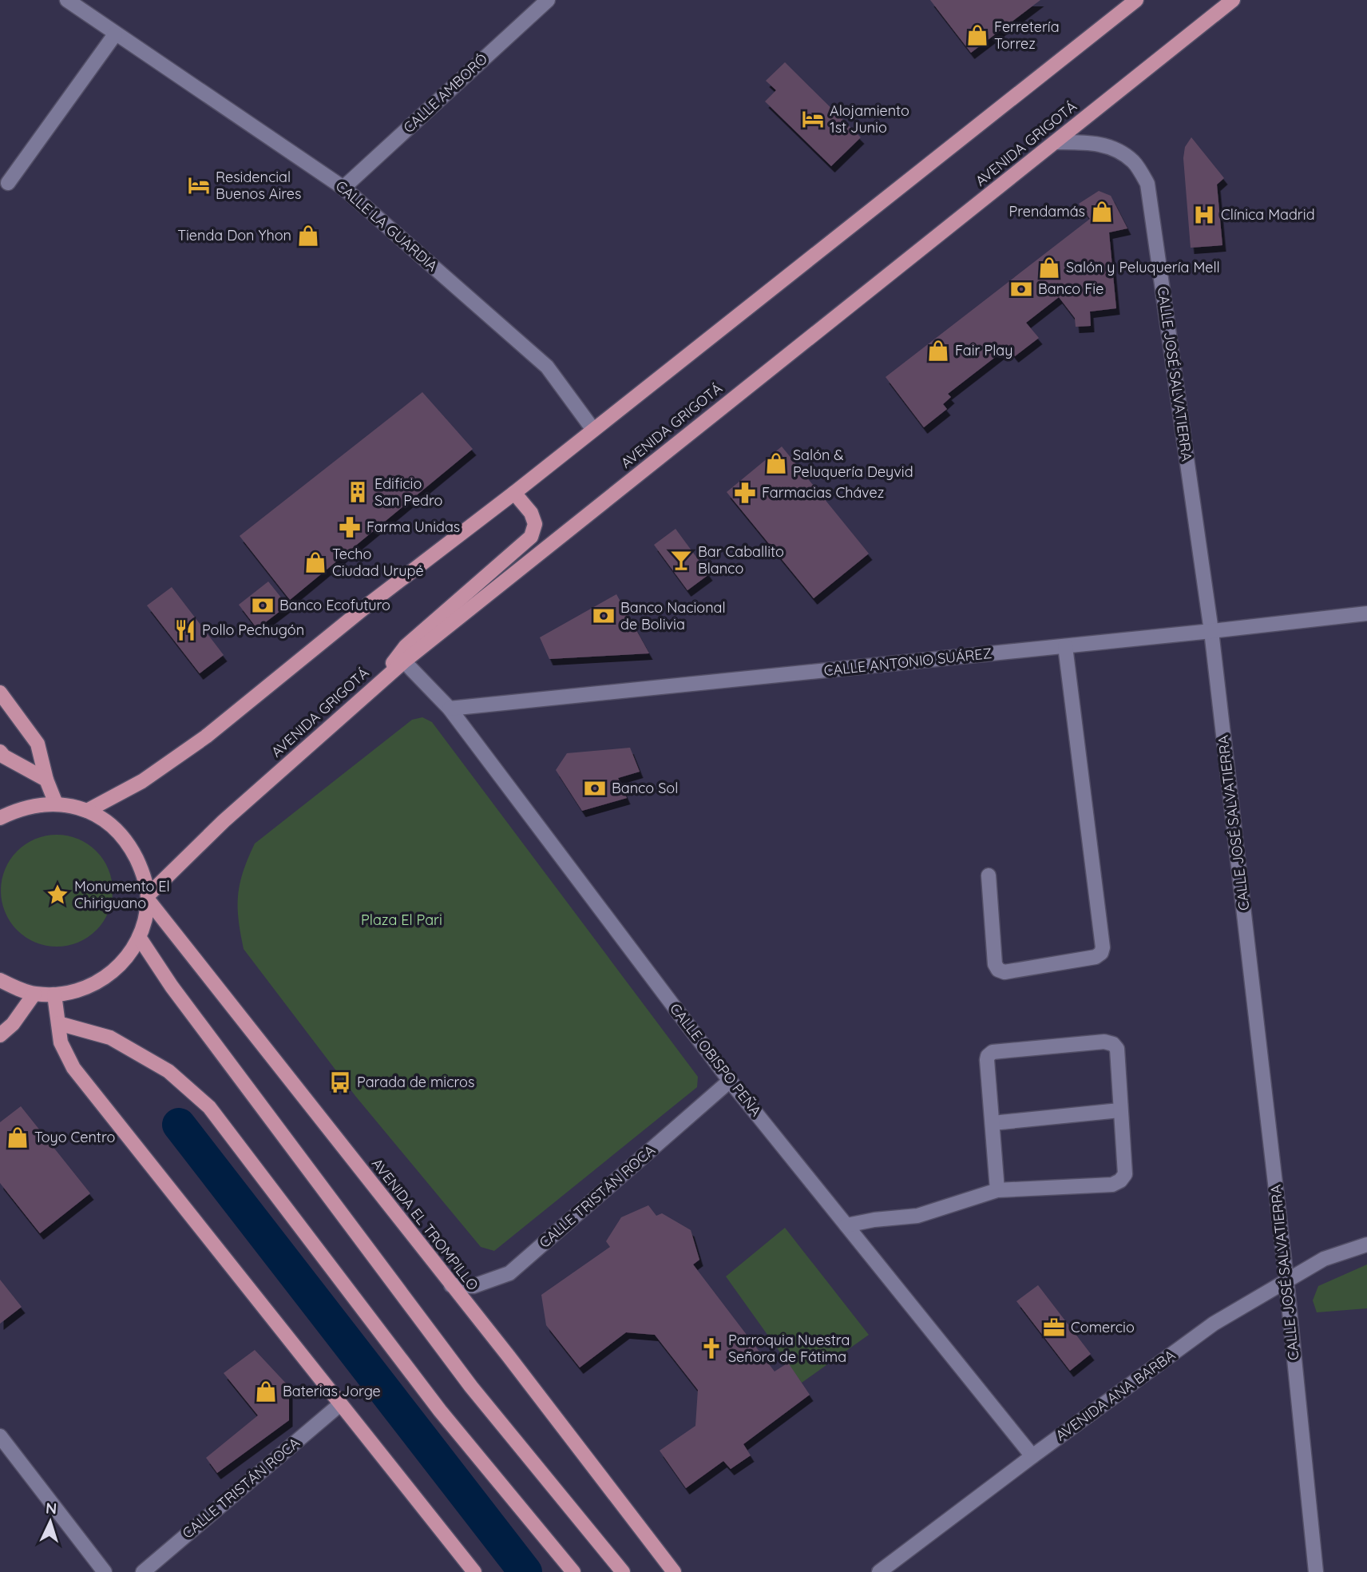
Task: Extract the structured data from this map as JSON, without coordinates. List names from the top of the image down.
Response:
{
  "streets": {
    "main road": ["AVENIDA GRIGOTÁ", "AVENIDA EL TROMPILLO"],
    "street": [
      "CALLE AMBORÓ",
      "CALLE LA GUARDIA",
      "CALLE JOSÉ SALVATIERRA",
      "CALLE ANTONIO SUÁREZ",
      "CALLE OBISPO PEÑA",
      "CALLE TRISTÁN ROCA",
      "AVENIDA ANA BARBA"
    ]
  },
  "crossings": [
    ["CALLE AMBORÓ", "CALLE LA GUARDIA"],
    ["AVENIDA GRIGOTÁ", "CALLE JOSÉ SALVATIERRA"],
    ["AVENIDA GRIGOTÁ", "CALLE OBISPO PEÑA"],
    ["AVENIDA GRIGOTÁ", "AVENIDA EL TROMPILLO"],
    ["CALLE JOSÉ SALVATIERRA", "CALLE ANTONIO SUÁREZ"],
    ["CALLE JOSÉ SALVATIERRA", "AVENIDA ANA BARBA"],
    ["CALLE ANTONIO SUÁREZ", "CALLE OBISPO PEÑA"],
    ["CALLE OBISPO PEÑA", "CALLE TRISTÁN ROCA"],
    ["CALLE OBISPO PEÑA", "AVENIDA ANA BARBA"],
    ["CALLE TRISTÁN ROCA", "AVENIDA EL TROMPILLO"]
  ],
  "parks": ["Plaza El Pari"],
  "places": {
    "shop": [
      "Ferretería Torrez",
      "Prendamás",
      "Tienda Don Yhon",
      "Salón y Peluquería Mell",
      "Fair Play",
      "Salón & Peluquería Deyvid",
      "Techo Ciudad Urupé",
      "Toyo Centro",
      "Baterias Jorge"
    ],
    "hotel": ["Alojamiento 1st Junio", "Residencial Buenos Aires"],
    "hospital": ["Clínica Madrid"],
    "bank": [
      "Banco Fie",
      "Banco Ecofuturo",
      "Banco Nacional de Bolivia",
      "Banco Sol"
    ],
    "building": ["Edificio San Pedro"],
    "pharmacy": ["Farmacias Chávez", "Farma Unidas"],
    "bar": ["Bar Caballito Blanco"],
    "restaurant": ["Pollo Pechugón"],
    "place": ["Monumento El Chiriguano"],
    "bus stop": ["Parada de micros"],
    "office": ["Comercio"],
    "church": ["Parroquia Nuestra Señora de Fátima"]
  },
  "north": "top"
}
